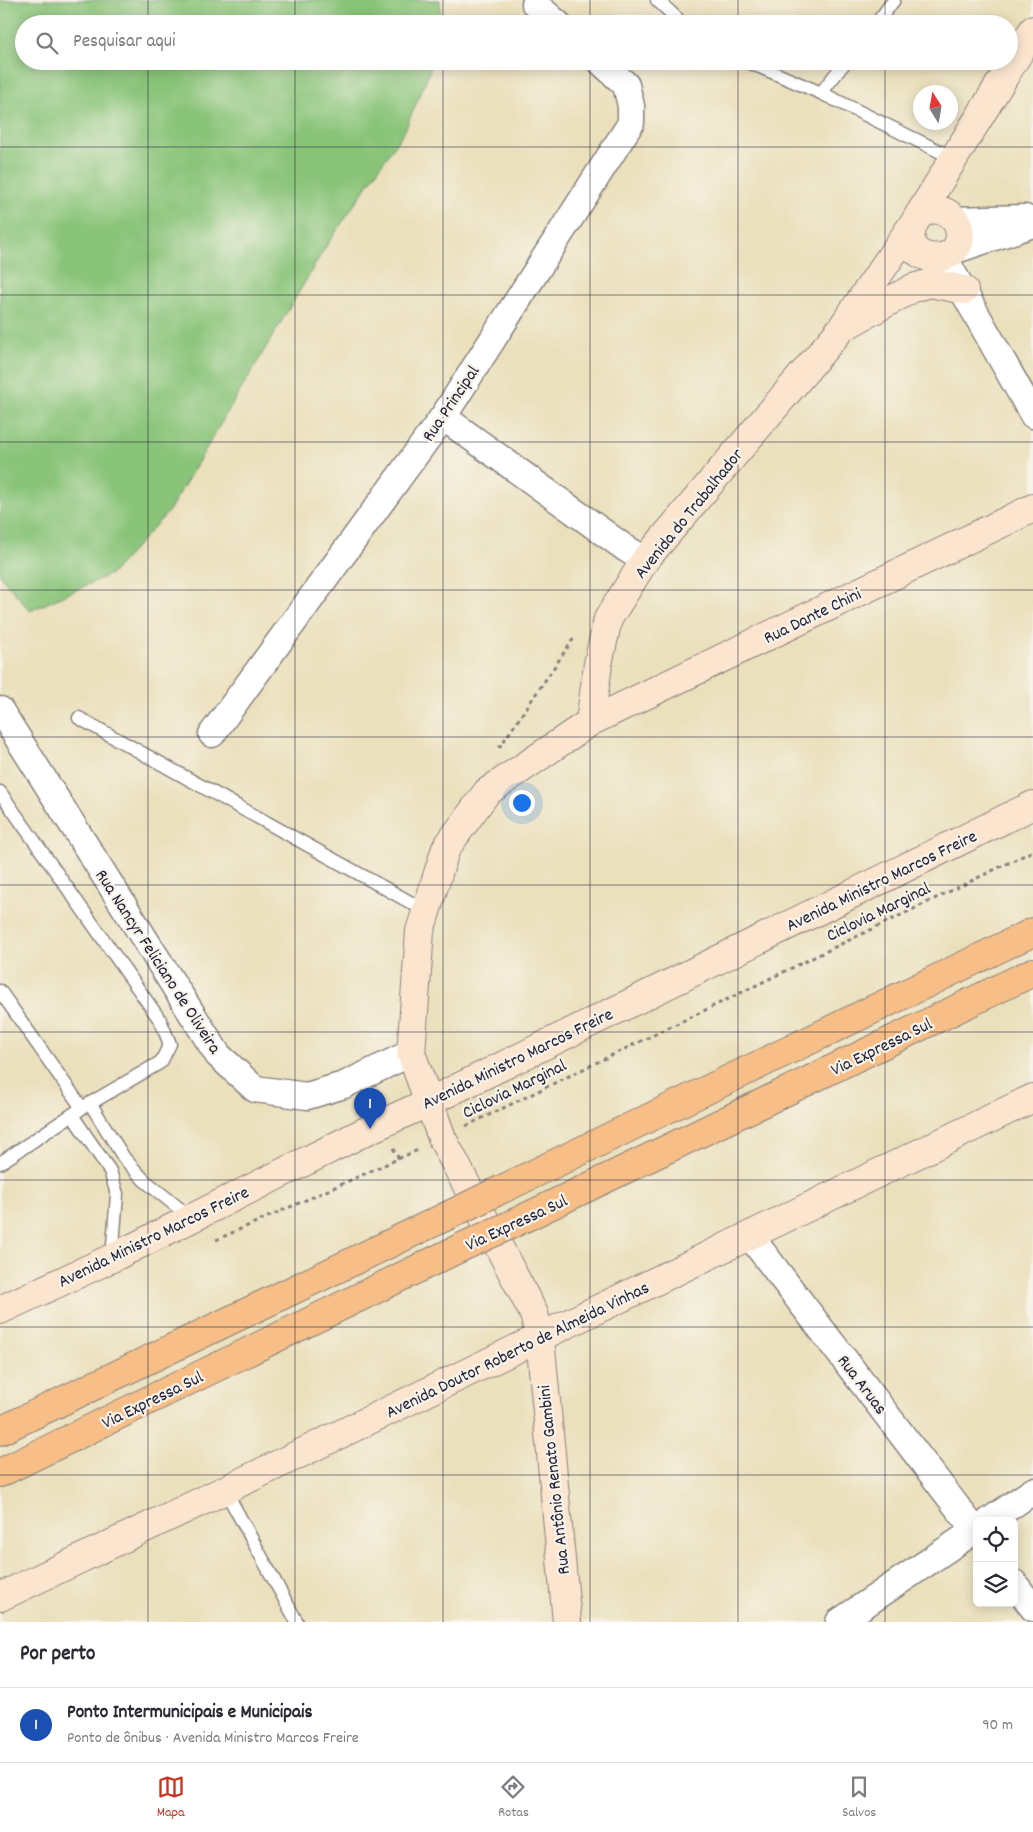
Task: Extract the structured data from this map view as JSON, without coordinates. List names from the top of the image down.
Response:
{
  "streets": {
    "highway": ["Via Expressa Sul"],
    "street": [
      "Rua Principal",
      "Avenida do Trabalhador",
      "Rua Dante Chini",
      "Avenida Ministro Marcos Freire",
      "Rua Nancyr Feliciano de Oliveira",
      "Avenida Doutor Roberto de Almeida Vinhas",
      "Rua Aruas",
      "Rua Antônio Renato Gambini"
    ],
    "path": ["Ciclovia Marginal"]
  },
  "crossings": [
    ["Avenida do Trabalhador", "Rua Dante Chini"],
    ["Avenida Ministro Marcos Freire", "Rua Antônio Renato Gambini"],
    ["Ciclovia Marginal", "Rua Antônio Renato Gambini"],
    ["Avenida Doutor Roberto de Almeida Vinhas", "Rua Aruas"],
    ["Avenida Doutor Roberto de Almeida Vinhas", "Rua Antônio Renato Gambini"]
  ],
  "north": "top",
  "page": {
    "search": "Pesquisar aqui",
    "pins": "1",
    "heading": "Por perto",
    "list": [
      {
        "mark": "1",
        "name": "Ponto Intermunicipais e Municipais",
        "note": "Ponto de ônibus · Avenida Ministro Marcos Freire",
        "value": "90 m"
      }
    ],
    "nav": ["Mapa", "Rotas", "Salvos"]
  }
}
